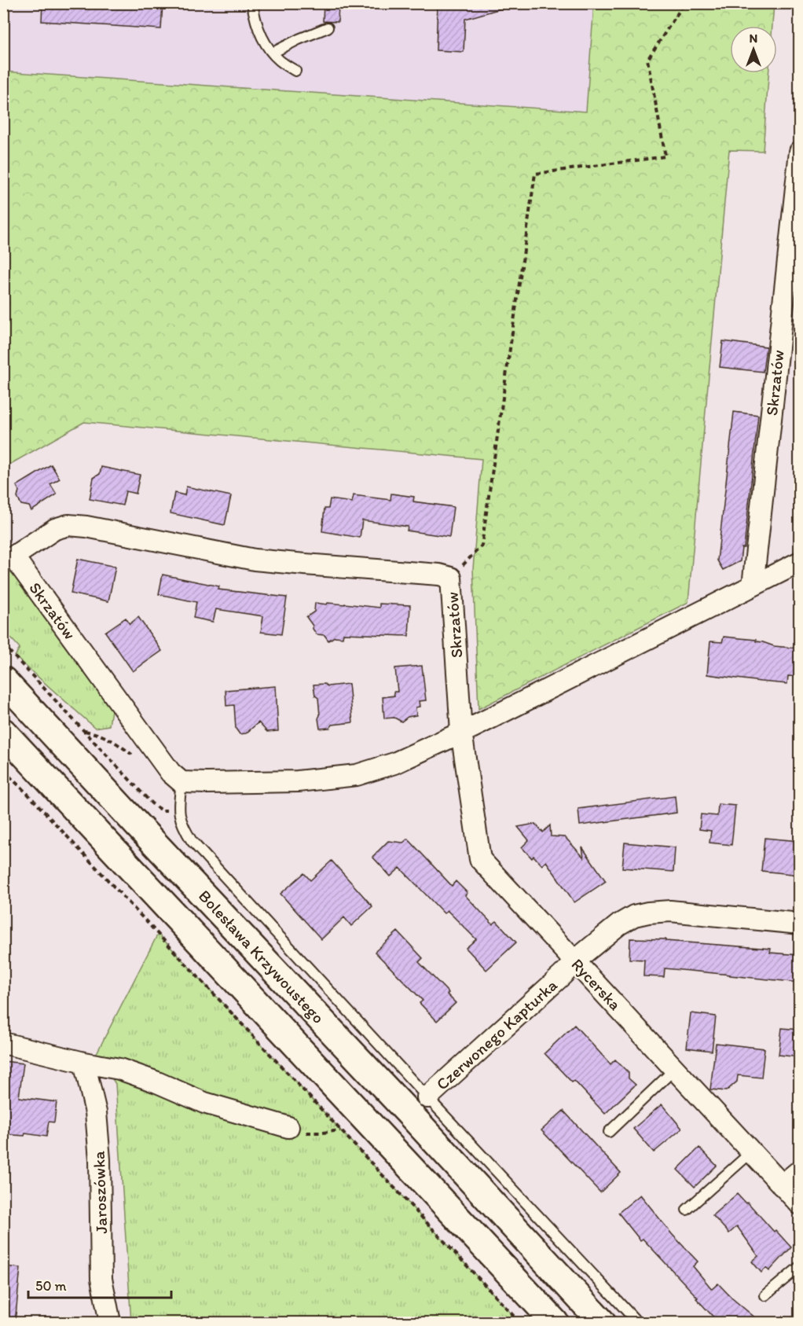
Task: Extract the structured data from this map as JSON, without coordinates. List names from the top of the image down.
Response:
{
  "streets": {
    "main road": ["Bolesława Krzywoustego"],
    "street": [
      "Skrzatów",
      "Rycerska",
      "Czerwonego Kapturka",
      "Jaroszówka"
    ]
  },
  "crossings": [
    ["Skrzatów", "Rycerska"],
    ["Rycerska", "Czerwonego Kapturka"]
  ],
  "scale_bar": "50 m",
  "north": "top"
}
